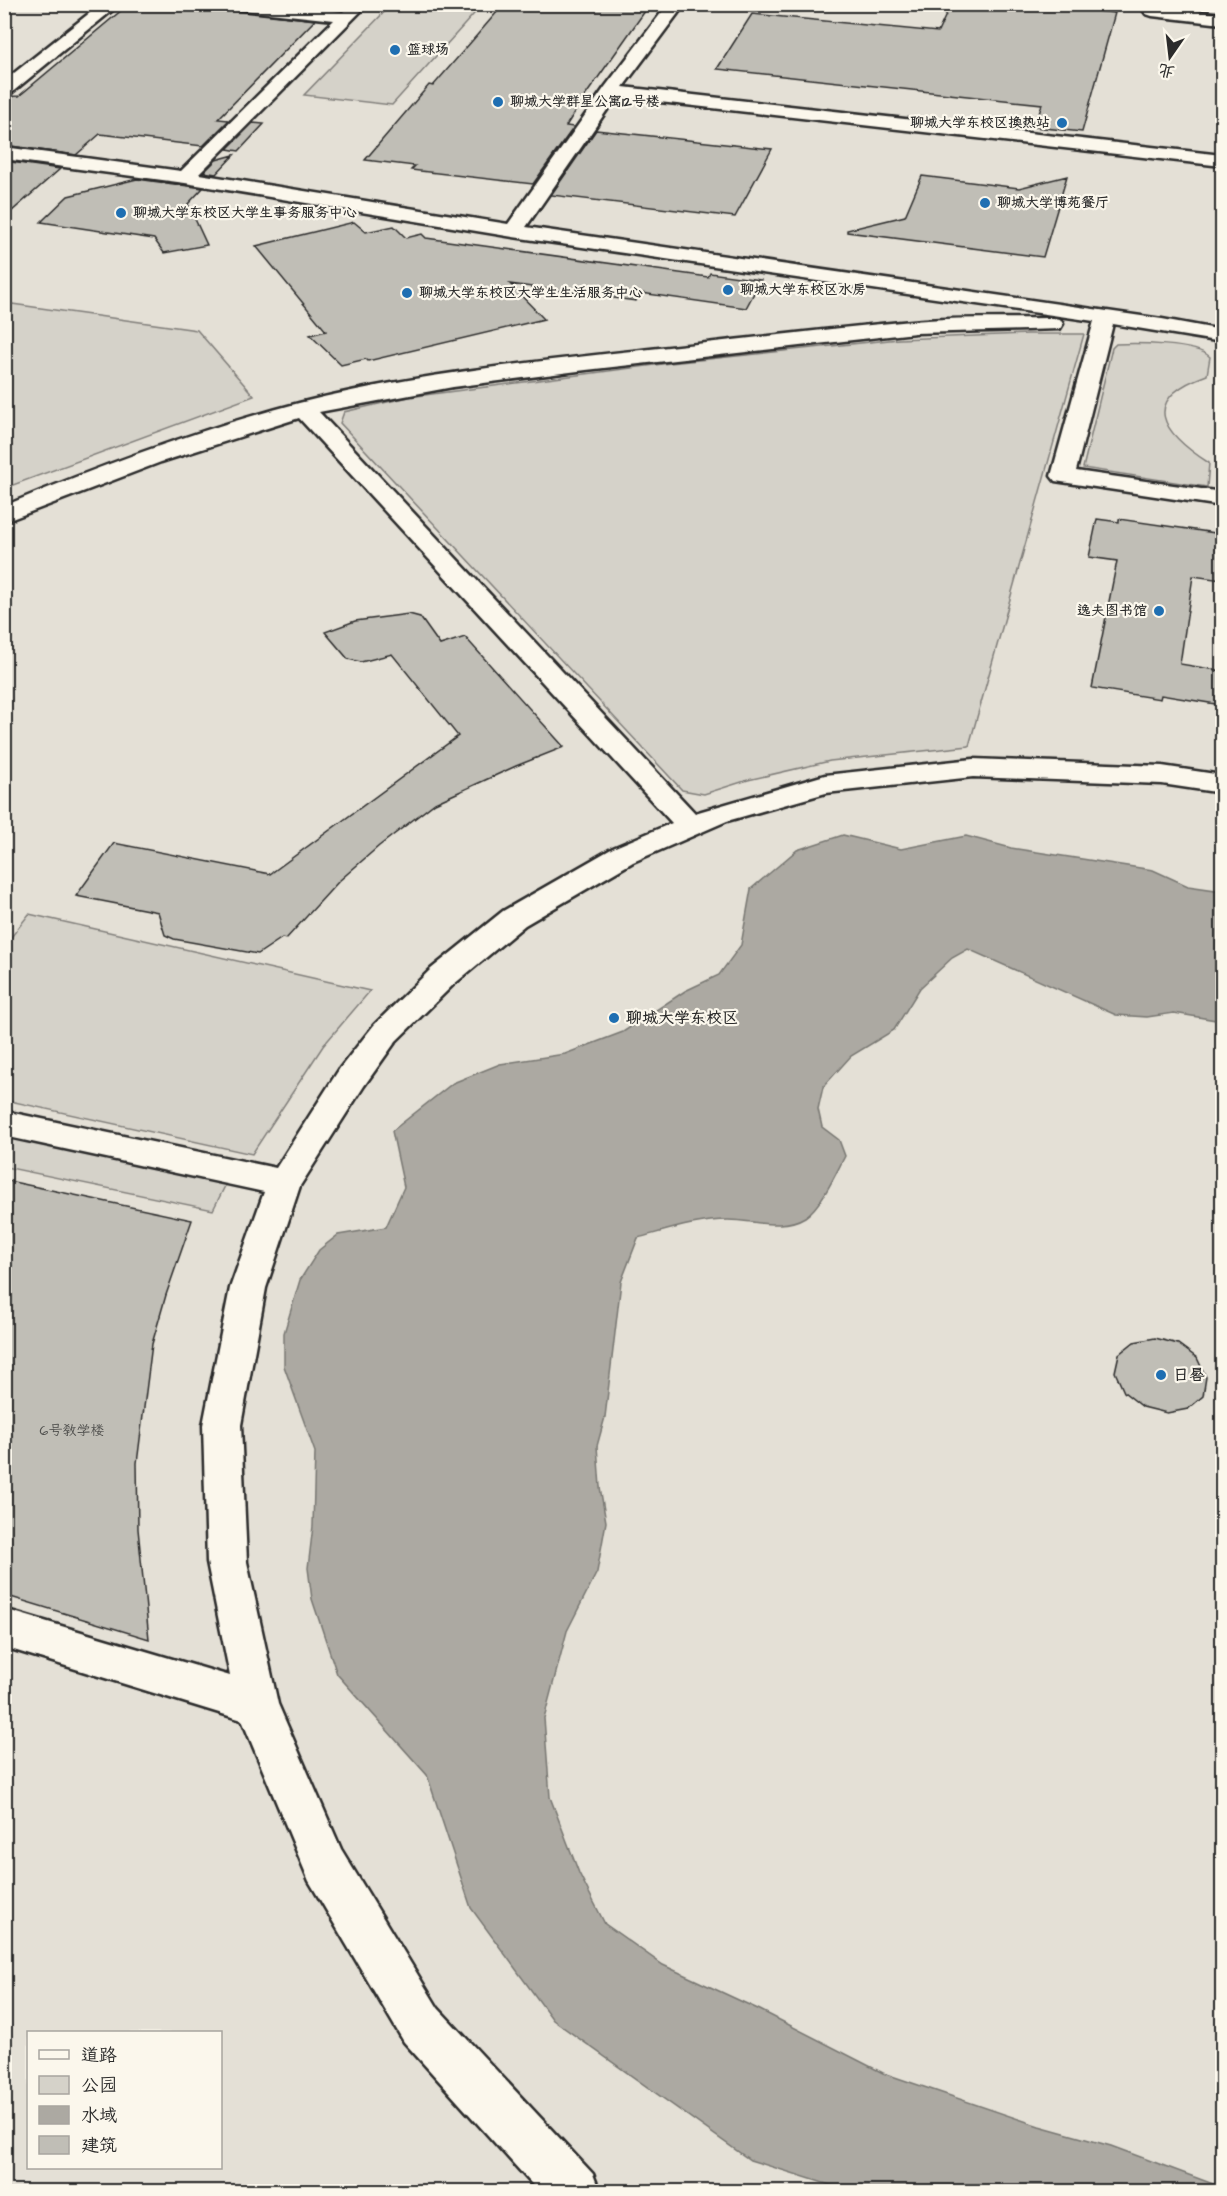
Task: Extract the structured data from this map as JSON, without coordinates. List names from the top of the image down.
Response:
{
  "places": [
    "篮球场",
    "聊城大学群星公寓12号楼",
    "聊城大学东校区换热站",
    "聊城大学博苑餐厅",
    "聊城大学东校区大学生事务服务中心",
    "聊城大学东校区水房",
    "聊城大学东校区大学生生活服务中心",
    "逸夫图书馆",
    "聊城大学东校区",
    "日晷"
  ],
  "house_numbers": ["6号教学楼"],
  "legend": [
    "道路",
    "公园",
    "水域",
    "建筑"
  ],
  "north": "bottom"
}
